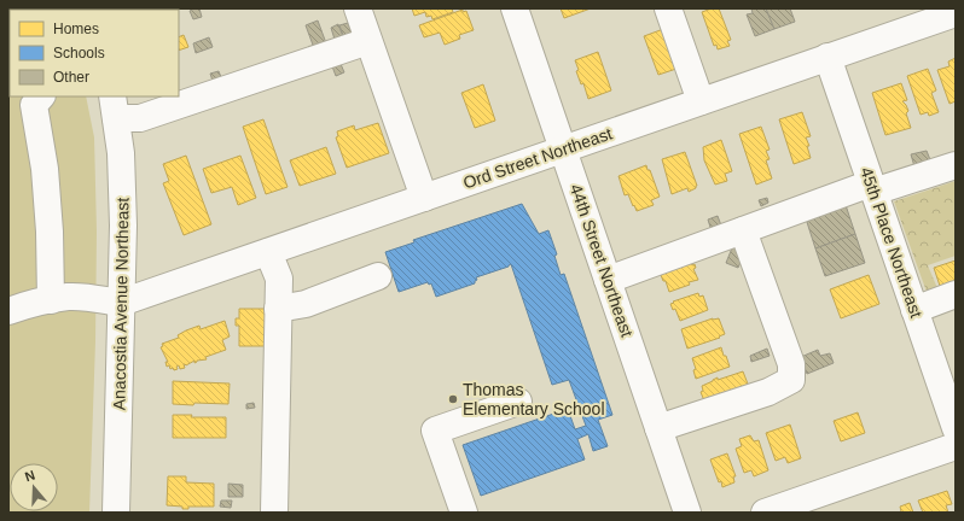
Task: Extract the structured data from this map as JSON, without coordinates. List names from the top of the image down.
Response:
{
  "streets": {
    "street": [
      "Ord Street Northeast",
      "45th Place Northeast",
      "44th Street Northeast",
      "Anacostia Avenue Northeast"
    ]
  },
  "crossings": [
    ["Ord Street Northeast", "45th Place Northeast"],
    ["Ord Street Northeast", "44th Street Northeast"],
    ["Ord Street Northeast", "Anacostia Avenue Northeast"]
  ],
  "places": ["Thomas Elementary School"],
  "legend": ["Homes", "Schools", "Other"],
  "north": "top"
}
